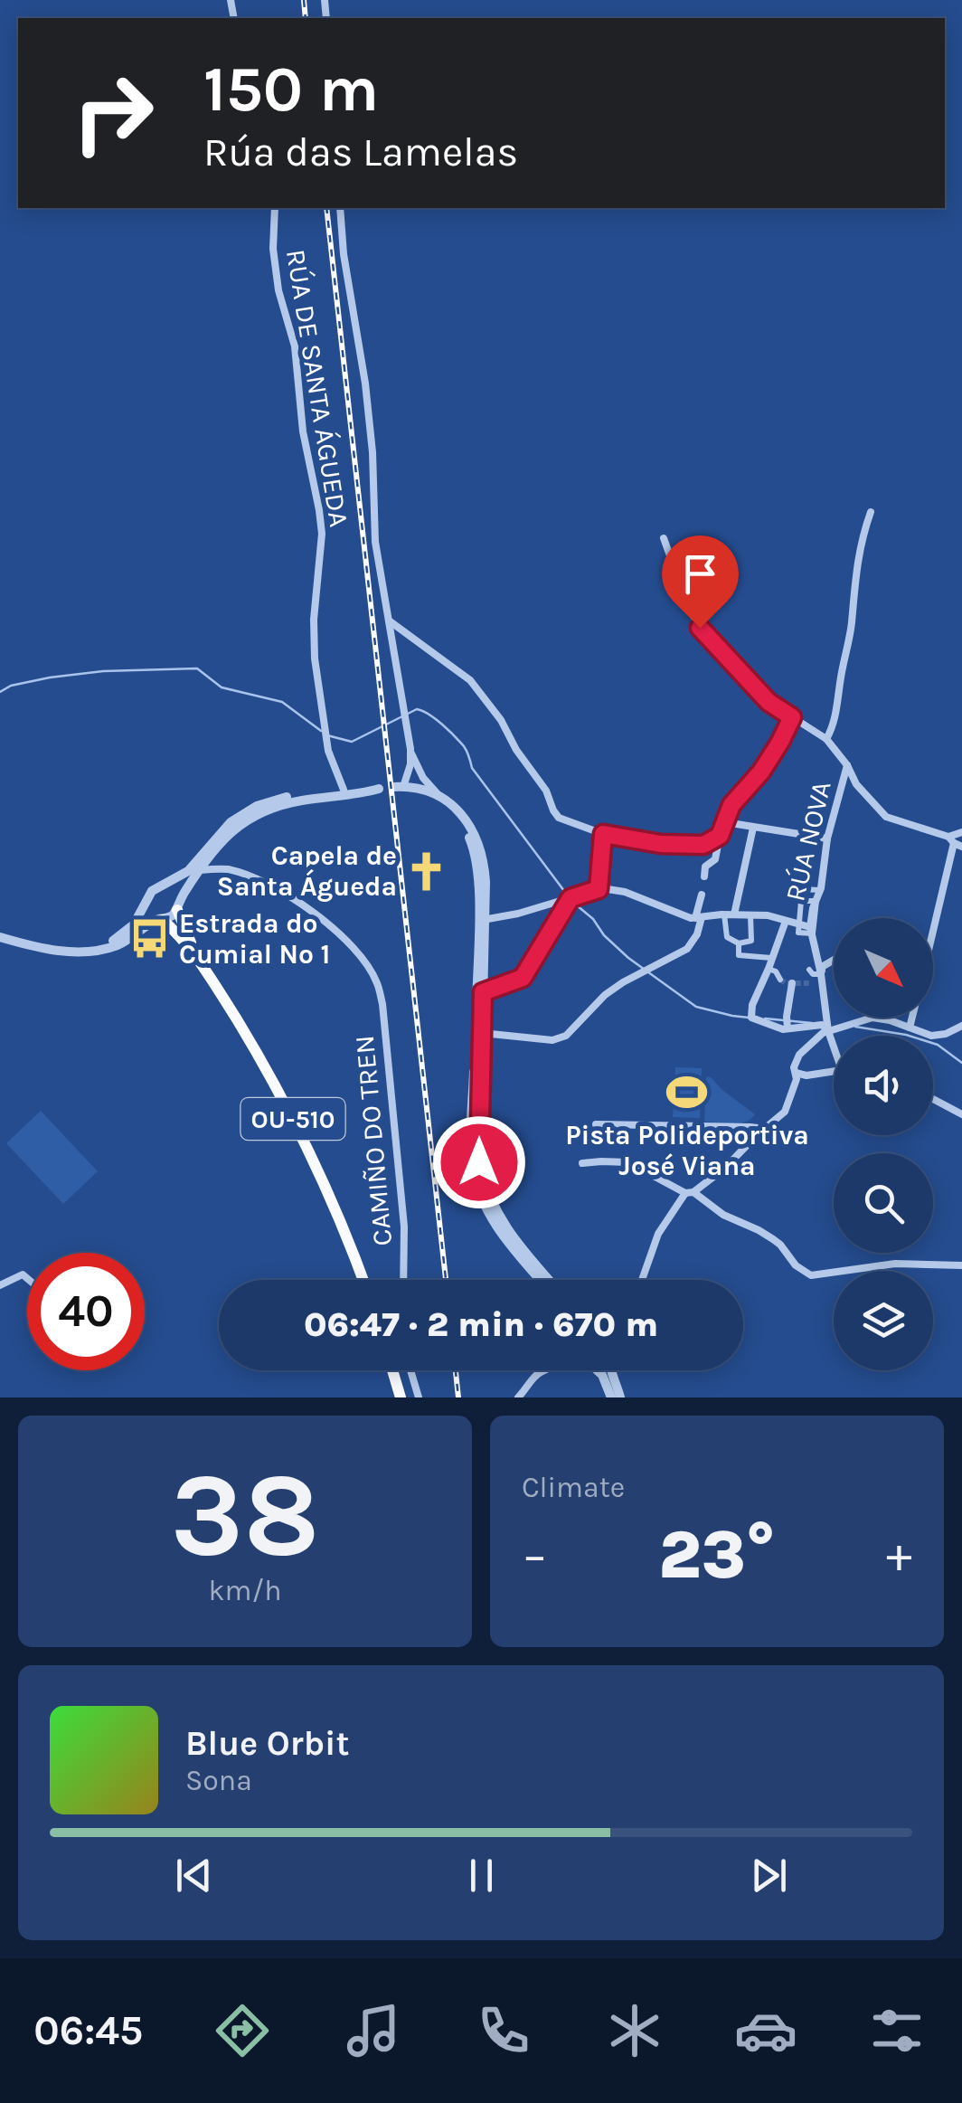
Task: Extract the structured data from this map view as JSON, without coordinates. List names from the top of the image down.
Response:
{
  "streets": {
    "main road": ["OU-510"],
    "street": ["RÚA DE SANTA ÁGUEDA", "RÚA NOVA", "CAMIÑO DO TREN"]
  },
  "places": {
    "church": ["Capela de Santa Águeda"],
    "bus stop": ["Estrada do Cumial Nº 1"],
    "sports": ["Pista Polideportiva José Viana"]
  },
  "north": "bottom right",
  "page": {
    "turn": ["150 m", "Rúa das Lamelas"],
    "limit": "40",
    "trip": "06:47 · 2 min · 670 m",
    "tile": [
      ["38", "km/h"],
      "Climate"
    ],
    "heat": ["−", "23°", "+"],
    "song": ["Blue Orbit", "Sona"],
    "tabs": "06:45"
  }
}
